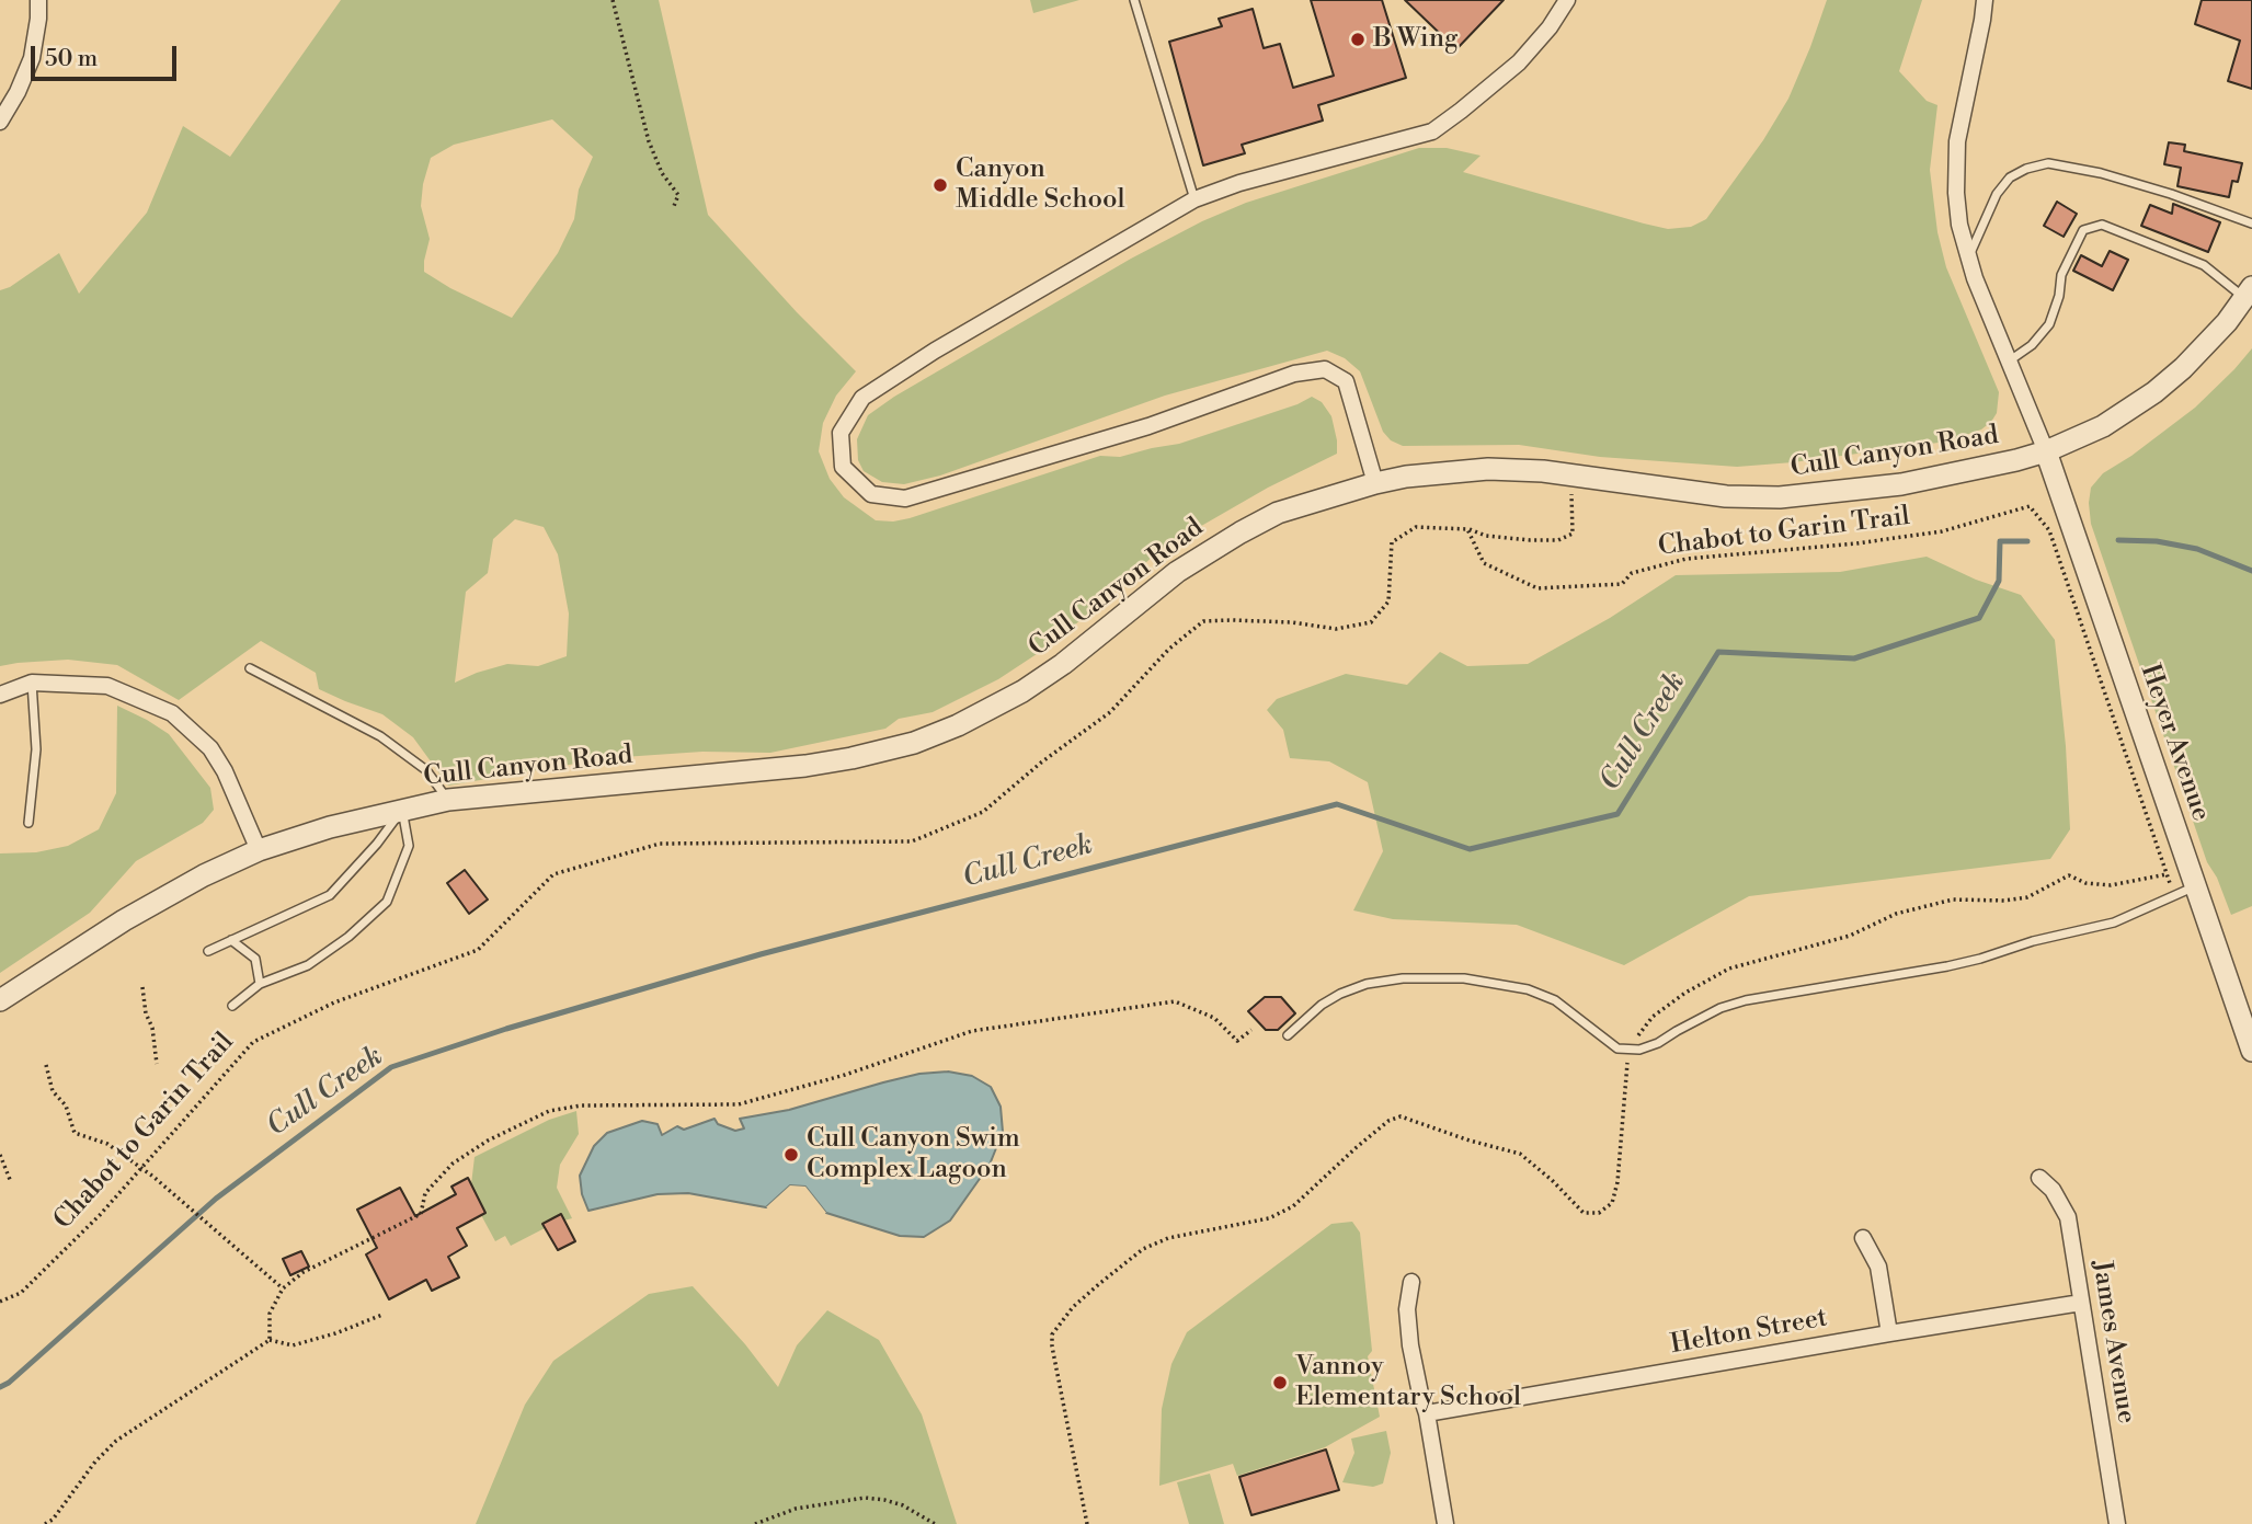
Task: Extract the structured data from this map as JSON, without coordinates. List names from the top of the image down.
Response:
{
  "streets": {
    "street": [
      "Cull Canyon Road",
      "Heyer Avenue",
      "Helton Street",
      "James Avenue"
    ],
    "path": ["Chabot to Garin Trail"]
  },
  "crossings": [
    ["Cull Canyon Road", "Heyer Avenue"],
    ["Helton Street", "James Avenue"]
  ],
  "water": ["Cull Creek"],
  "places": [
    "B Wing",
    "Canyon Middle School",
    "Cull Canyon Swim Complex Lagoon",
    "Vannoy Elementary School"
  ],
  "scale_bar": "50 m"
}
